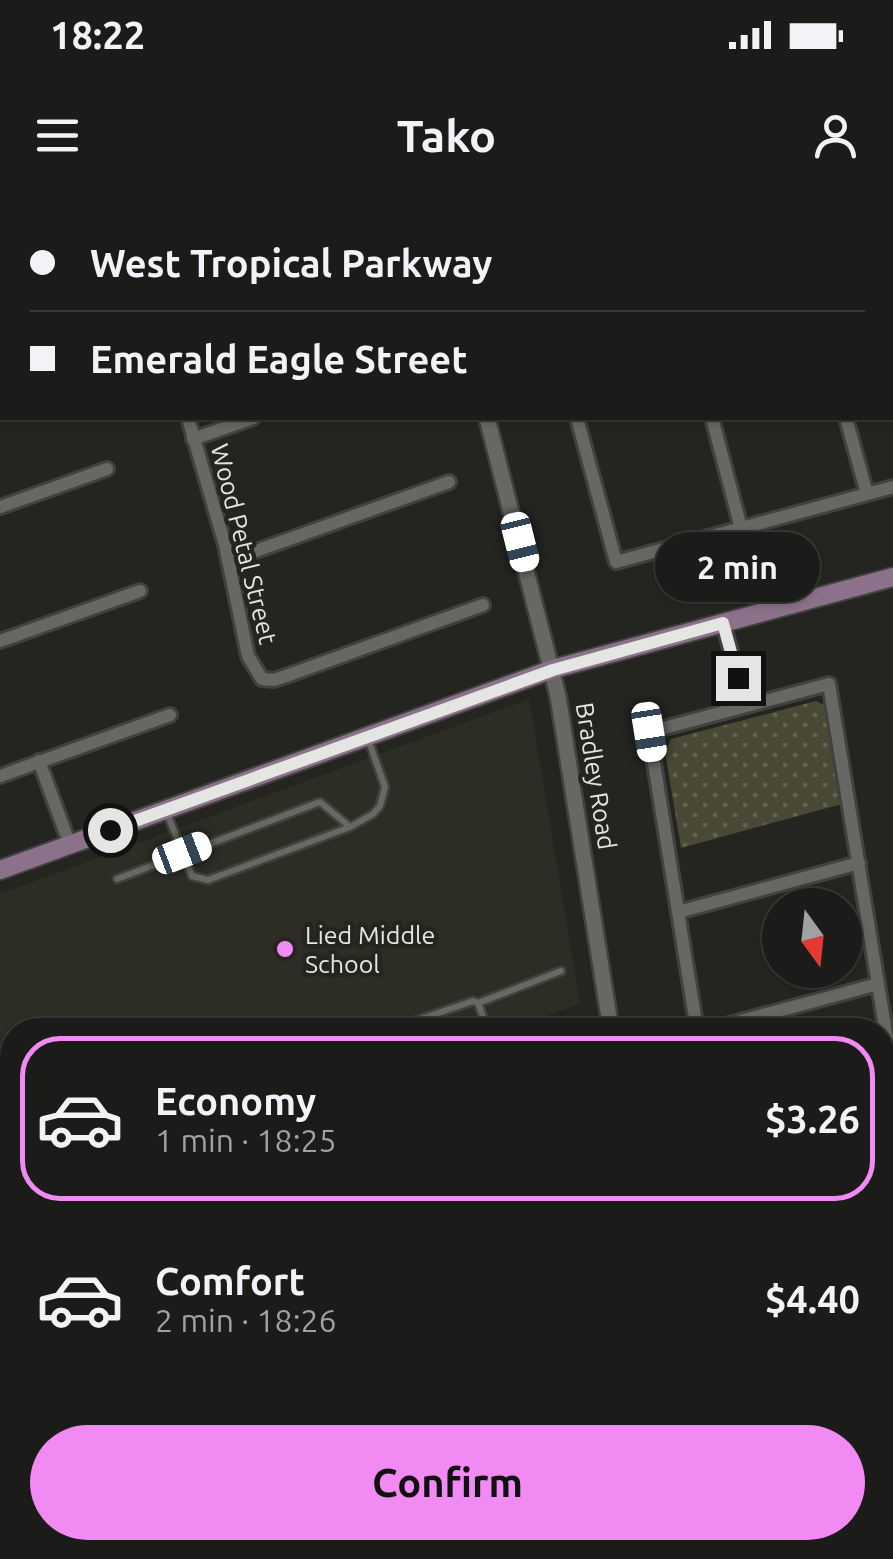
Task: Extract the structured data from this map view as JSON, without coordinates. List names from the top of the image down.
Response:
{
  "streets": {
    "street": ["Wood Petal Street", "Bradley Road"]
  },
  "places": ["Lied Middle School"],
  "north": "bottom",
  "page": {
    "status": "18:22",
    "header": "Tako",
    "banner": ["West Tropical Parkway", "Emerald Eagle Street"],
    "bubble": "2 min",
    "list": [
      {
        "name": "Economy",
        "note": "1 min · 18:25",
        "value": "$3.26"
      },
      {
        "name": "Comfort",
        "note": "2 min · 18:26",
        "value": "$4.40"
      }
    ],
    "buttons": "Confirm"
  }
}
